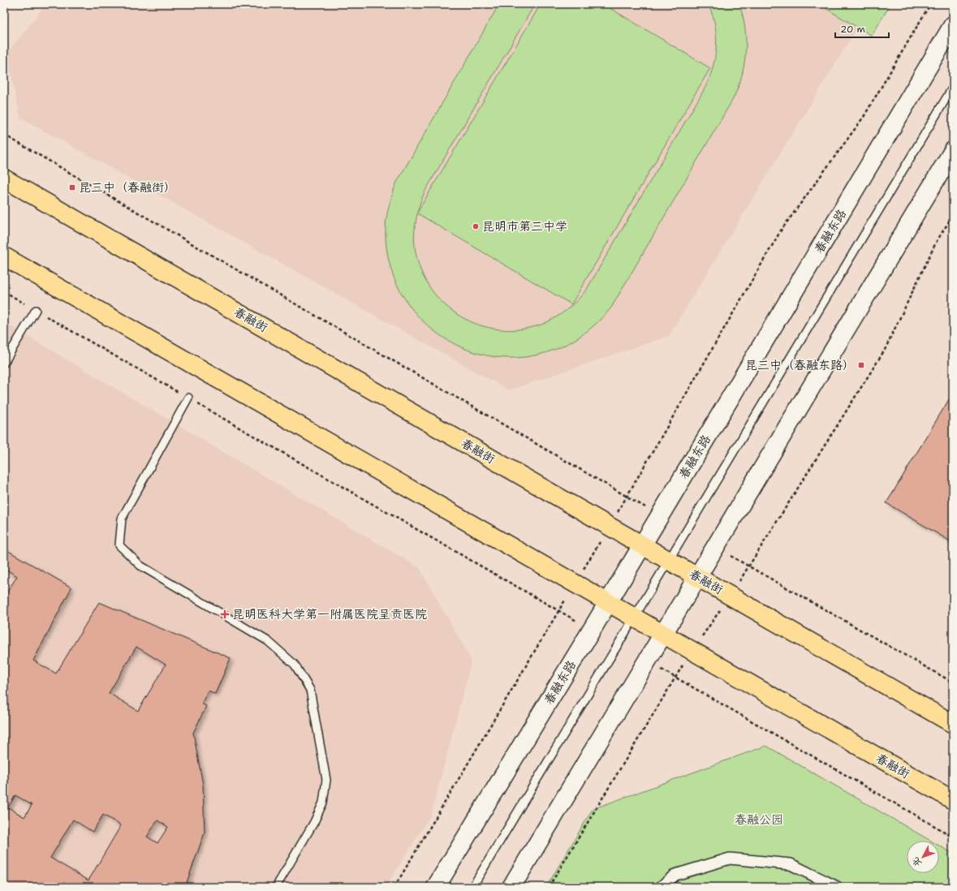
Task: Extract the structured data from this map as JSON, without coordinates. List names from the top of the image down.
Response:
{
  "streets": {
    "main road": ["春融东路", "春融街"]
  },
  "crossings": [
    ["春融东路", "春融街"]
  ],
  "parks": ["春融公园"],
  "places": {
    "transit": ["昆三中（春融街）", "昆三中（春融东路）"],
    "other": ["昆明市第三中学"],
    "health": ["昆明医科大学第一附属医院呈贡医院"]
  },
  "scale_bar": "20 m",
  "north": "bottom left"
}
